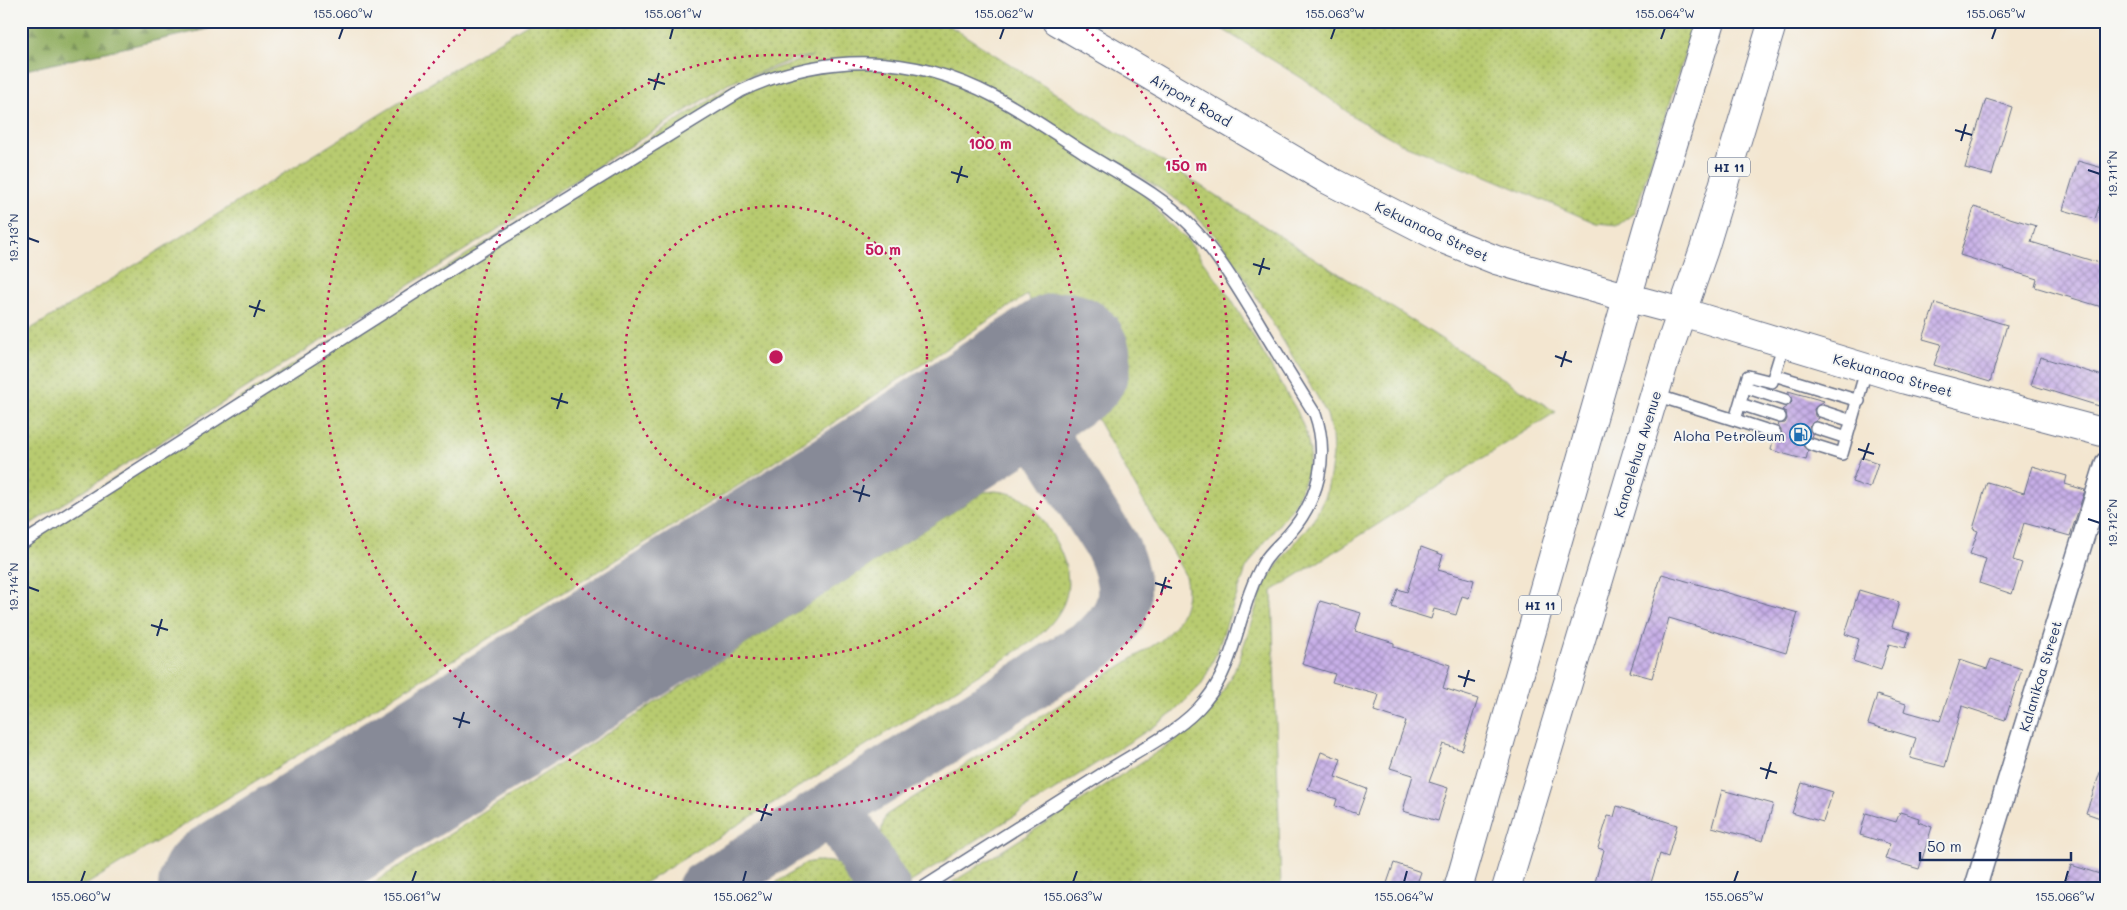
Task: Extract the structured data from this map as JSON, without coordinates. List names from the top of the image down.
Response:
{
  "streets": {
    "main road": [
      "Airport Road",
      "HI 11",
      "Kekuanaoa Street",
      "Kanoelehua Avenue"
    ],
    "street": ["Kalanikoa Street"]
  },
  "crossings": [
    ["Airport Road", "Kekuanaoa Street"],
    ["HI 11", "Kekuanaoa Street"],
    ["Kekuanaoa Street", "Kanoelehua Avenue"]
  ],
  "places": {
    "fuel station": ["Aloha Petroleum"]
  },
  "scale_bar": "50 m",
  "coordinates": [
    "155.060°W",
    "155.061°W",
    "155.062°W",
    "155.063°W",
    "155.064°W",
    "155.065°W",
    "19.711°N",
    "19.713°N",
    "19.712°N",
    "19.714°N",
    "155.066°W"
  ],
  "rings": ["100 m", "150 m", "50 m"]
}
